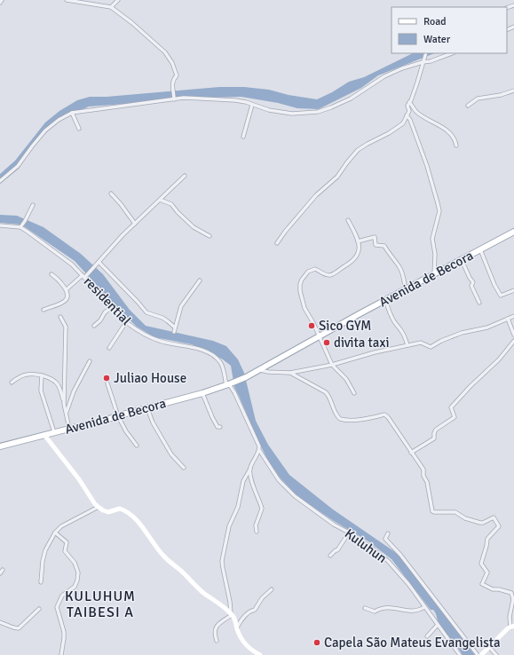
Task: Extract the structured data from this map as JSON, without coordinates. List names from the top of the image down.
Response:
{
  "streets": {
    "main road": ["Avenida de Becora"],
    "street": ["residential", "Kuluhun"]
  },
  "crossings": [
    ["Avenida de Becora", "residential"],
    ["residential", "Kuluhun"]
  ],
  "districts": ["KULUHUM TAIBESI A"],
  "places": [
    "Sico GYM",
    "divita taxi",
    "Juliao House",
    "Capela São Mateus Evangelista"
  ],
  "legend": ["Road", "Water"]
}
